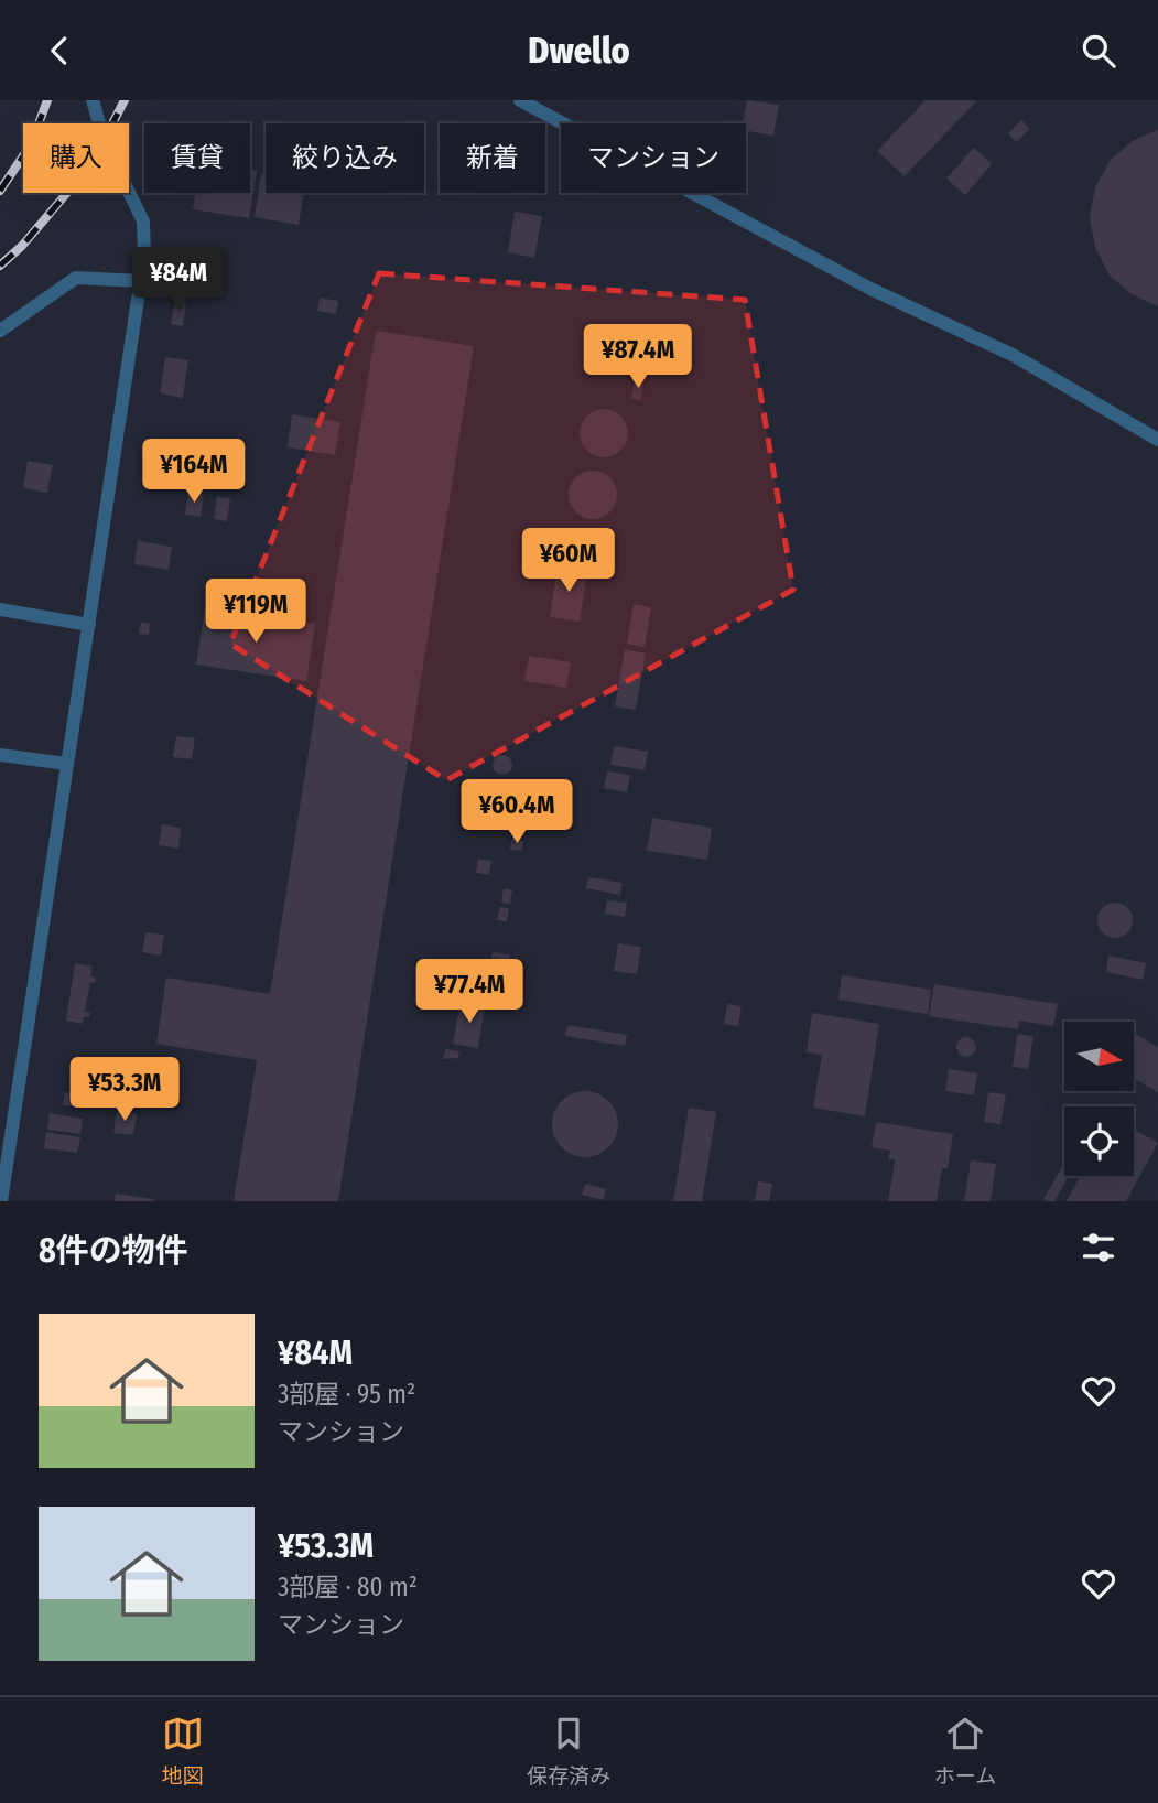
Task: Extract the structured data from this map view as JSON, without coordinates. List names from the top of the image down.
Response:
{
  "north": "right",
  "page": {
    "header": "Dwello",
    "chip": [
      "購入",
      "賃貸",
      "絞り込み",
      "新着",
      "マンション"
    ],
    "price": [
      "¥84M",
      "¥87.4M",
      "¥164M",
      "¥60M",
      "¥119M",
      "¥60.4M",
      "¥77.4M",
      "¥53.3M"
    ],
    "heading": "8件の物件",
    "list": [
      {
        "name": "¥84M",
        "note": "3部屋 · 95 m² · マンション"
      },
      {
        "name": "¥53.3M",
        "note": "3部屋 · 80 m² · マンション"
      }
    ],
    "tabs": ["地図", "保存済み", "ホーム"]
  }
}
